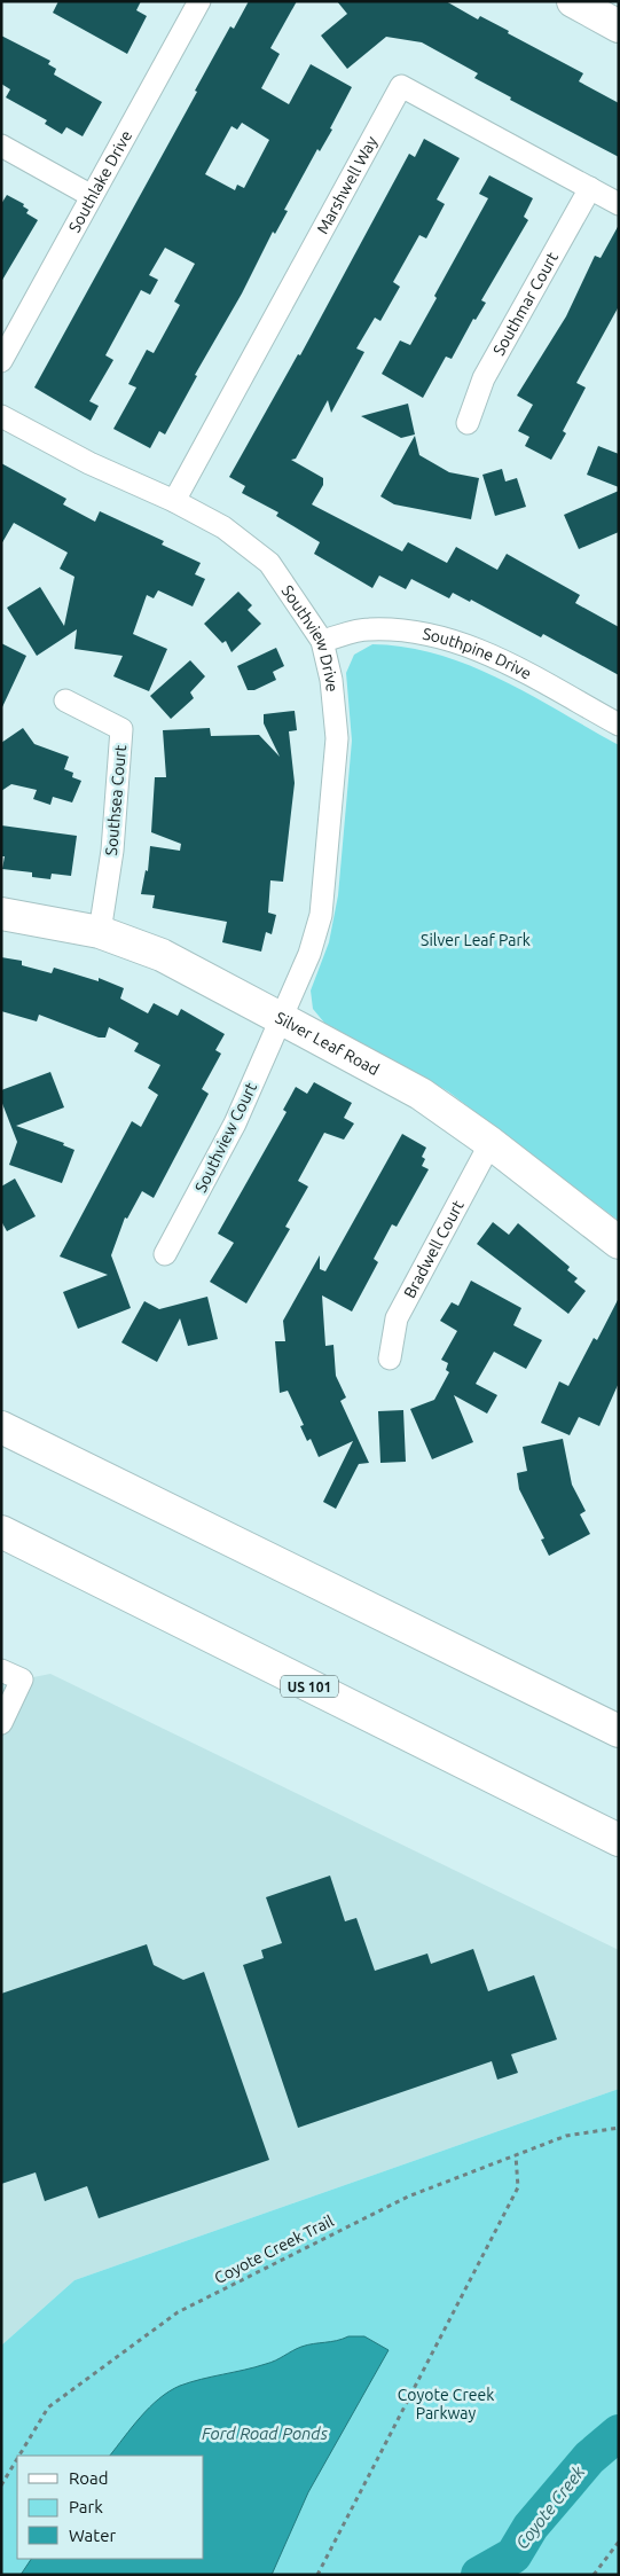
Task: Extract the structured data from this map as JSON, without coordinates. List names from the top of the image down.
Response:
{
  "streets": {
    "main road": ["Silver Leaf Road", "US 101"],
    "street": [
      "Southlake Drive",
      "Marshwell Way",
      "Southmar Court",
      "Southview Drive",
      "Southpine Drive",
      "Southsea Court",
      "Southview Court",
      "Bradwell Court"
    ],
    "path": ["Coyote Creek Trail"]
  },
  "crossings": [
    ["Marshwell Way", "Southmar Court"],
    ["Marshwell Way", "Southview Drive"],
    ["Southview Drive", "Southpine Drive"],
    ["Southview Drive", "Silver Leaf Road"],
    ["Southview Drive", "Southview Court"],
    ["Southsea Court", "Silver Leaf Road"],
    ["Silver Leaf Road", "Southview Court"],
    ["Silver Leaf Road", "Bradwell Court"]
  ],
  "water": ["Ford Road Ponds", "Coyote Creek"],
  "parks": ["Silver Leaf Park", "Coyote Creek Parkway"],
  "legend": ["Road", "Park", "Water"]
}
